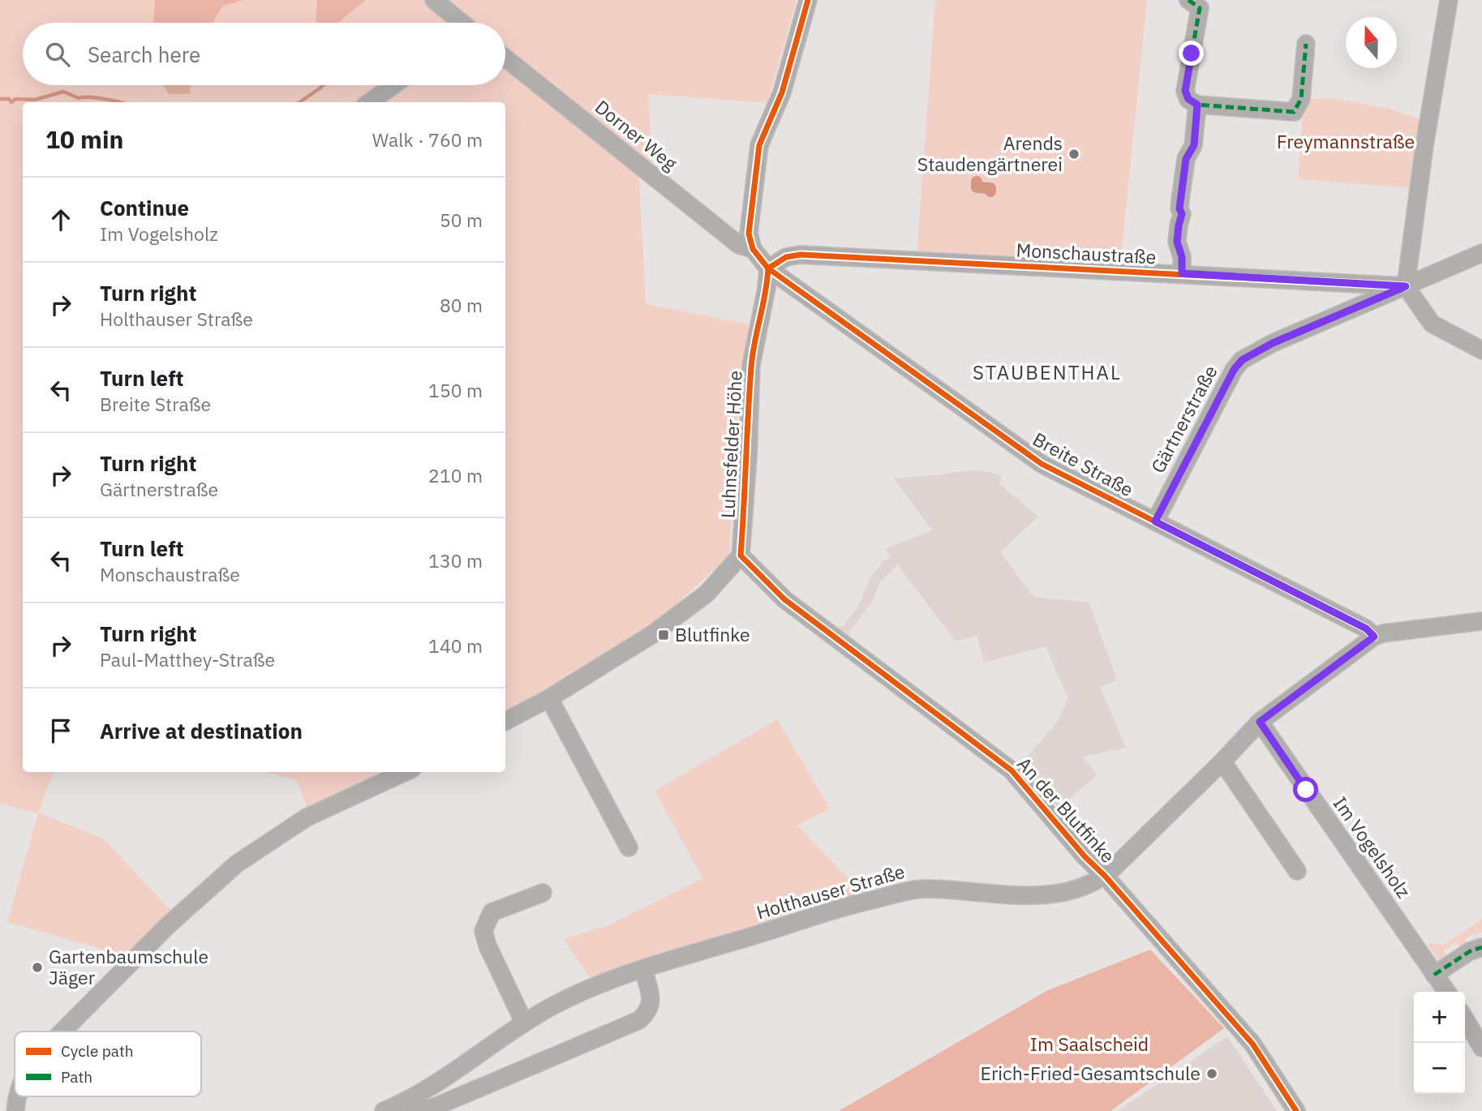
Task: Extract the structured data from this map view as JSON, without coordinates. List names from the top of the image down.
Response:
{
  "streets": {
    "street": [
      "Dorner Weg",
      "Monschaustraße",
      "Gärtnerstraße",
      "Luhnsfelder Höhe",
      "Breite Straße",
      "An der Blutfinke",
      "Im Vogelsholz",
      "Holthauser Straße"
    ]
  },
  "crossings": [
    ["Dorner Weg", "Breite Straße"],
    ["Monschaustraße", "Gärtnerstraße"],
    ["Monschaustraße", "Luhnsfelder Höhe"],
    ["Monschaustraße", "Breite Straße"],
    ["Gärtnerstraße", "Breite Straße"],
    ["Luhnsfelder Höhe", "Breite Straße"],
    ["Luhnsfelder Höhe", "An der Blutfinke"],
    ["Breite Straße", "Holthauser Straße"],
    ["An der Blutfinke", "Holthauser Straße"],
    ["Im Vogelsholz", "Holthauser Straße"]
  ],
  "districts": ["STAUBENTHAL"],
  "parks": ["Freymannstraße", "Im Saalscheid"],
  "places": {
    "other": ["Arends Staudengärtnerei", "Gartenbaumschule Jäger", "Erich-Fried-Gesamtschule"],
    "transit": ["Blutfinke"]
  },
  "legend": ["Cycle path", "Path"],
  "north": "top",
  "page": {
    "search": "Search here",
    "heading": ["10 min", "Walk · 760 m"],
    "list": [
      ["Continue", "Im Vogelsholz", "50 m"],
      ["Turn right", "Holthauser Straße", "80 m"],
      ["Turn left", "Breite Straße", "150 m"],
      ["Turn right", "Gärtnerstraße", "210 m"],
      ["Turn left", "Monschaustraße", "130 m"],
      ["Turn right", "Paul-Matthey-Straße", "140 m"],
      "Arrive at destination"
    ],
    "map_buttons": ["+", "−"]
  }
}
